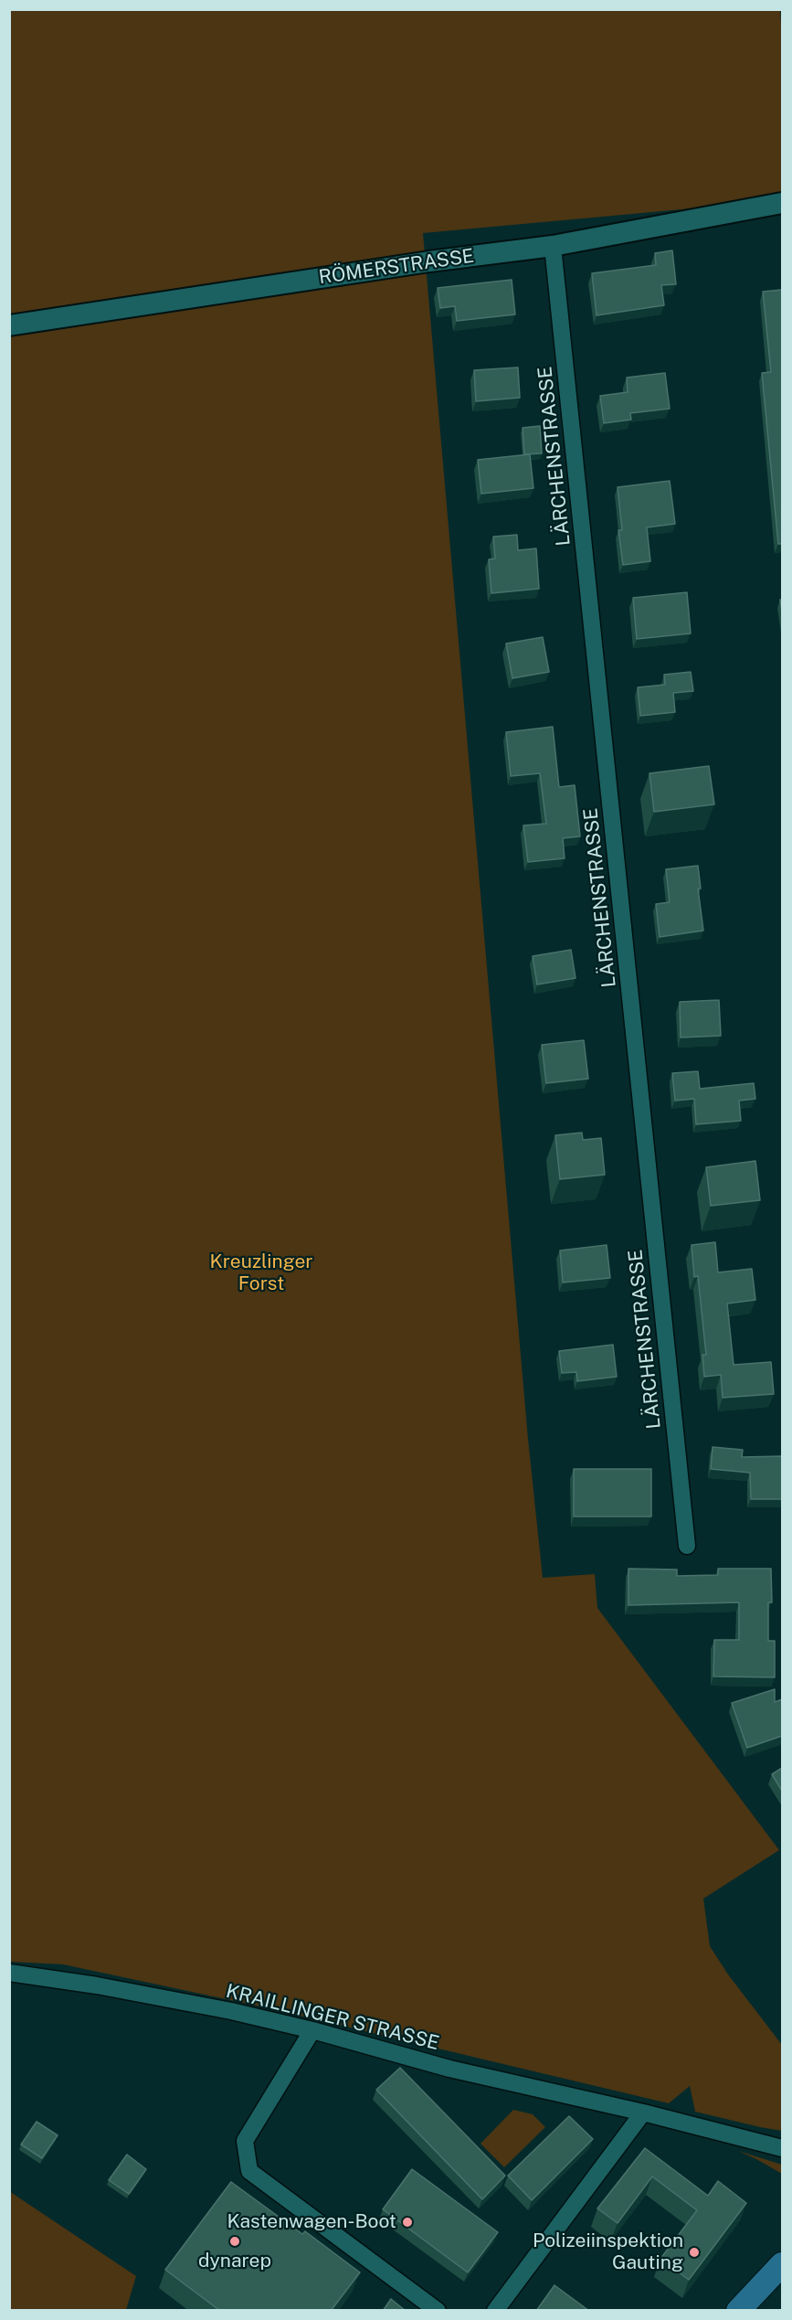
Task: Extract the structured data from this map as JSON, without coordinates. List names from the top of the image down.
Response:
{
  "streets": {
    "street": ["RÖMERSTRASSE", "LÄRCHENSTRASSE", "KRAILLINGER STRASSE"]
  },
  "crossings": [
    ["RÖMERSTRASSE", "LÄRCHENSTRASSE"]
  ],
  "parks": ["Kreuzlinger Forst"],
  "places": ["Kastenwagen-Boot", "dynarep", "Polizeiinspektion Gauting"]
}
